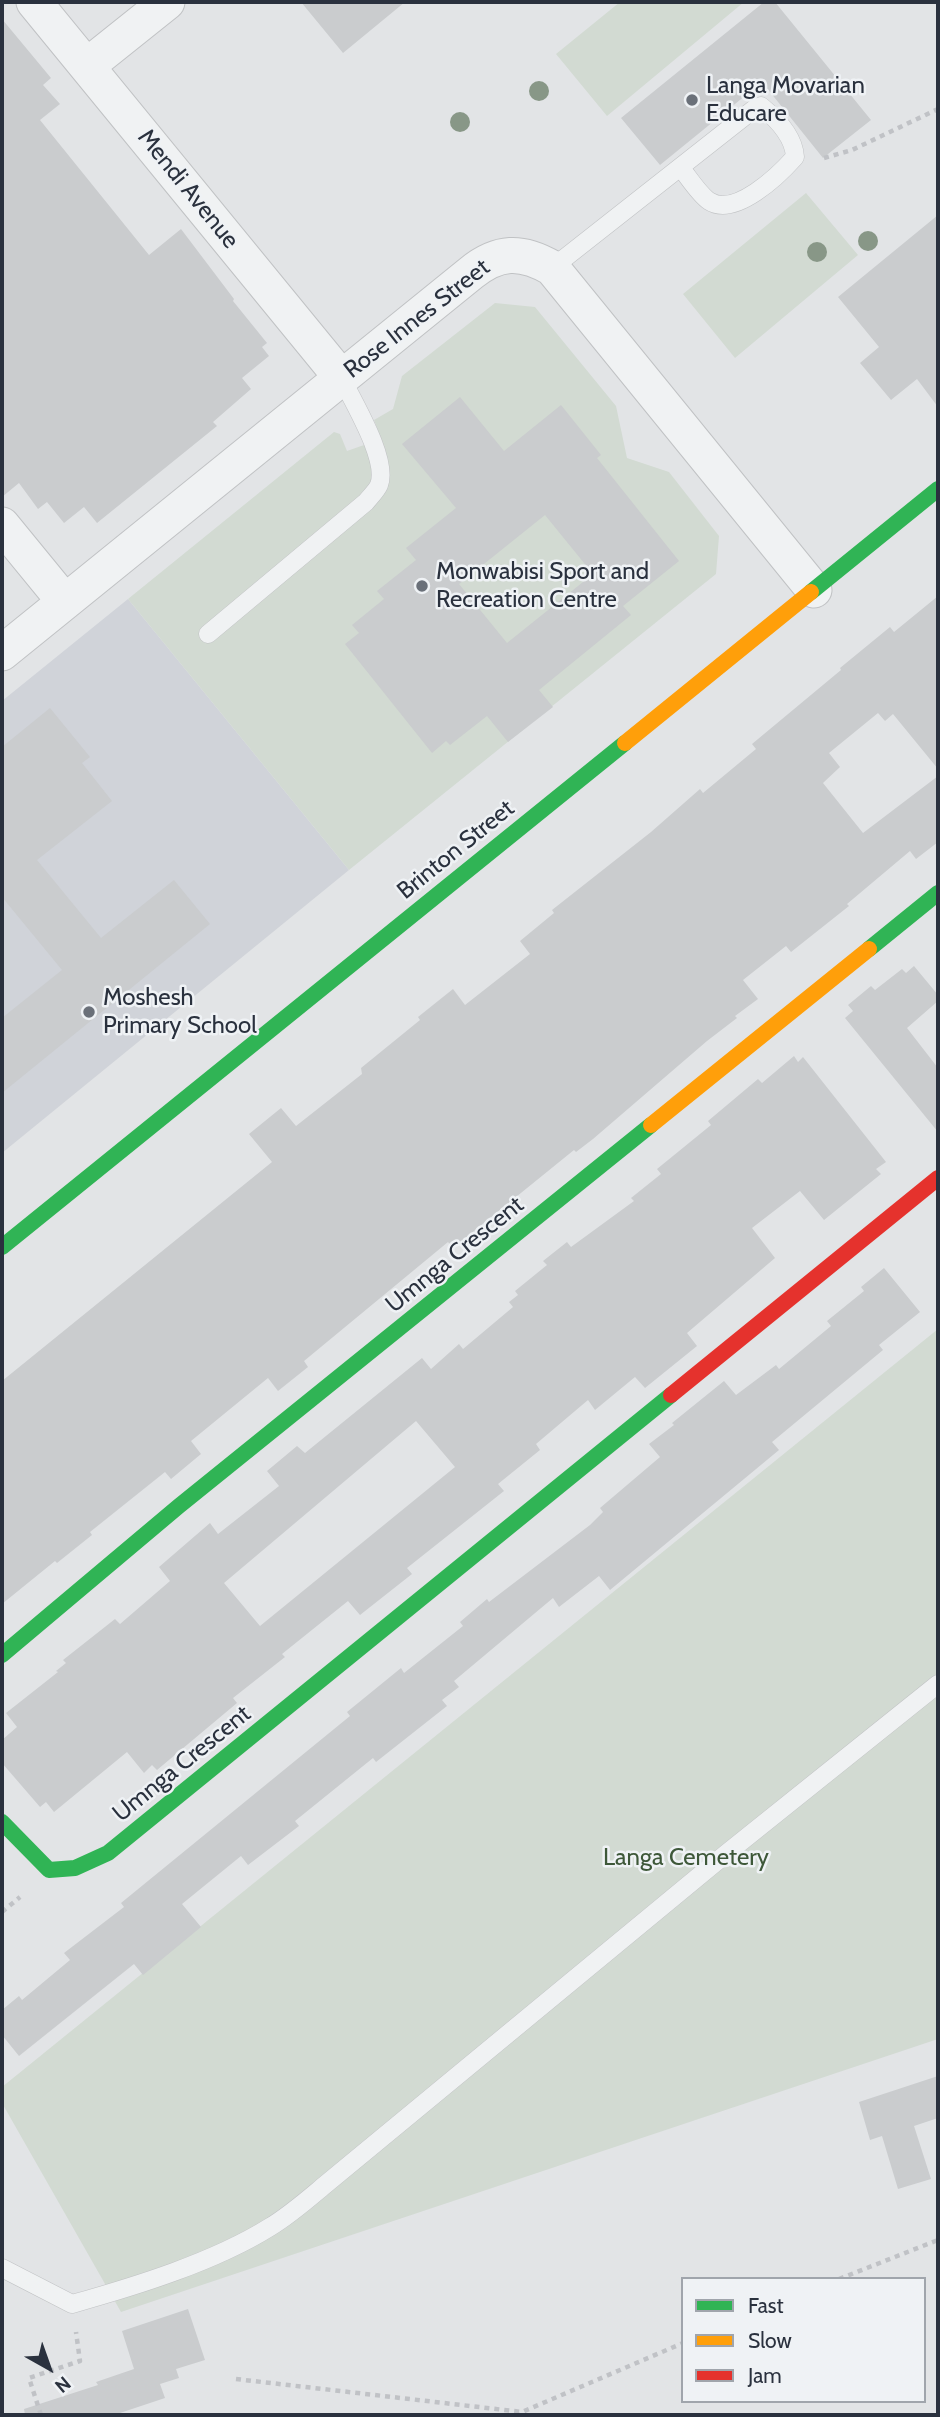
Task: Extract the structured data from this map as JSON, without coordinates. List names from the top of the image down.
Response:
{
  "streets": {
    "street": [
      "Mendi Avenue",
      "Rose Innes Street",
      "Brinton Street",
      "Umnga Crescent"
    ]
  },
  "crossings": [
    ["Mendi Avenue", "Rose Innes Street"]
  ],
  "parks": ["Langa Cemetery"],
  "places": ["Langa Movarian Educare", "Monwabisi Sport and Recreation Centre", "Moshesh Primary School"],
  "legend": ["Fast", "Slow", "Jam"],
  "north": "bottom right"
}
